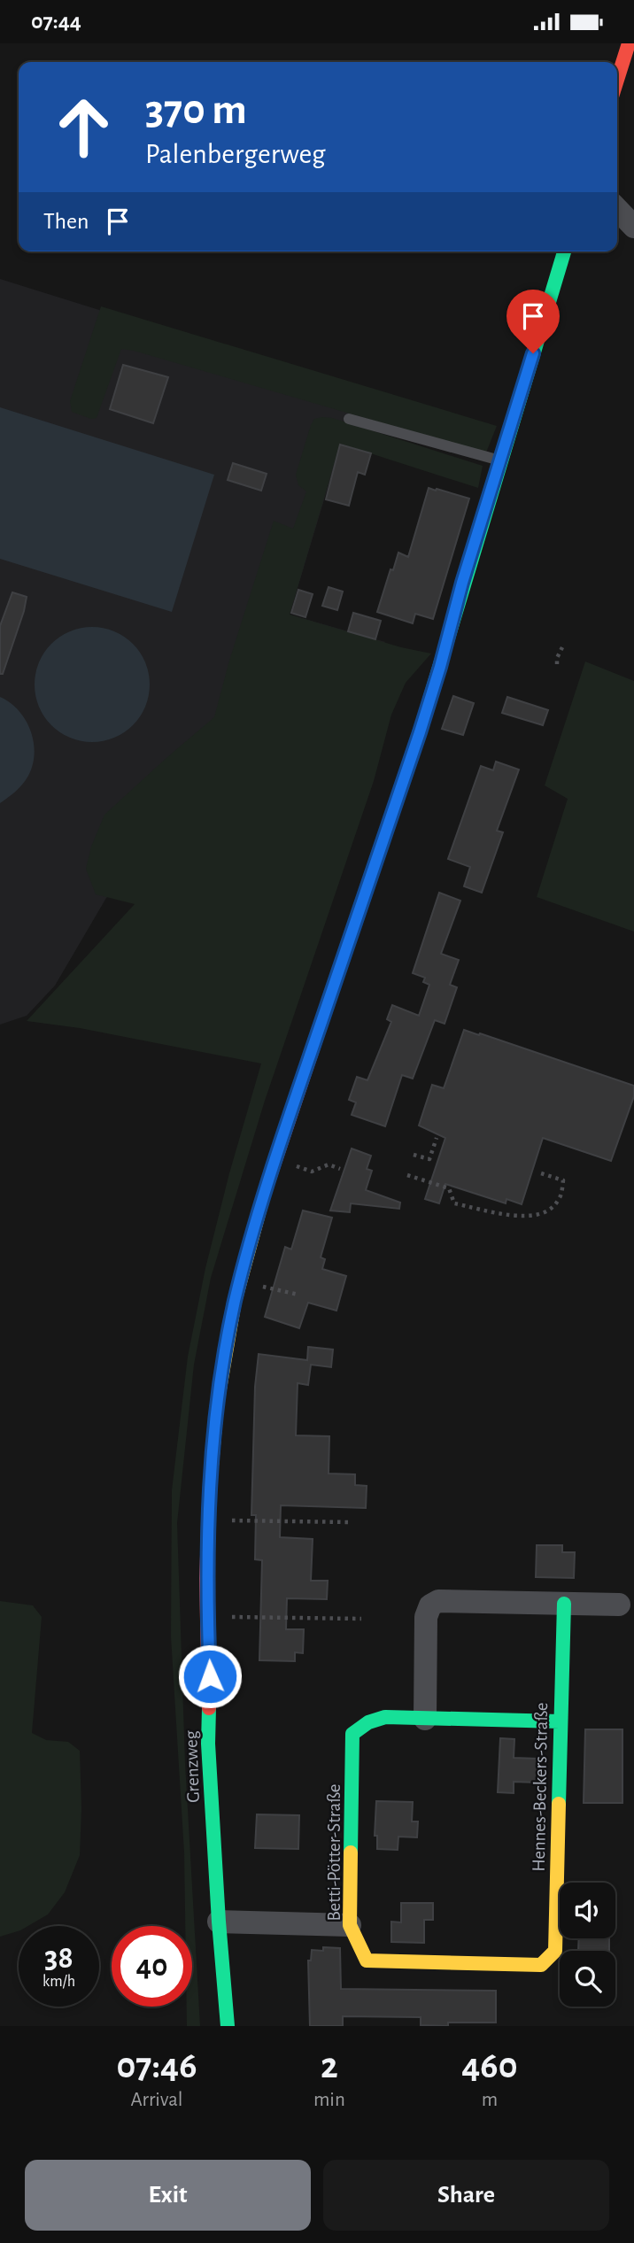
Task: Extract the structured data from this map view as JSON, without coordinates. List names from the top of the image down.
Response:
{
  "streets": {
    "street": ["Grenzweg", "Hennes-Beckers-Straße", "Betti-Pötter-Straße"]
  },
  "crossings": [
    ["Hennes-Beckers-Straße", "Betti-Pötter-Straße"]
  ],
  "page": {
    "status": "07:44",
    "turn": ["370 m", "Palenbergerweg"],
    "then": "Then",
    "speed": "38 km/h",
    "limit": "40",
    "eta": [
      "07:46",
      "Arrival",
      "2",
      "min",
      "460",
      "m"
    ],
    "buttons": ["Exit", "Share"]
  }
}
